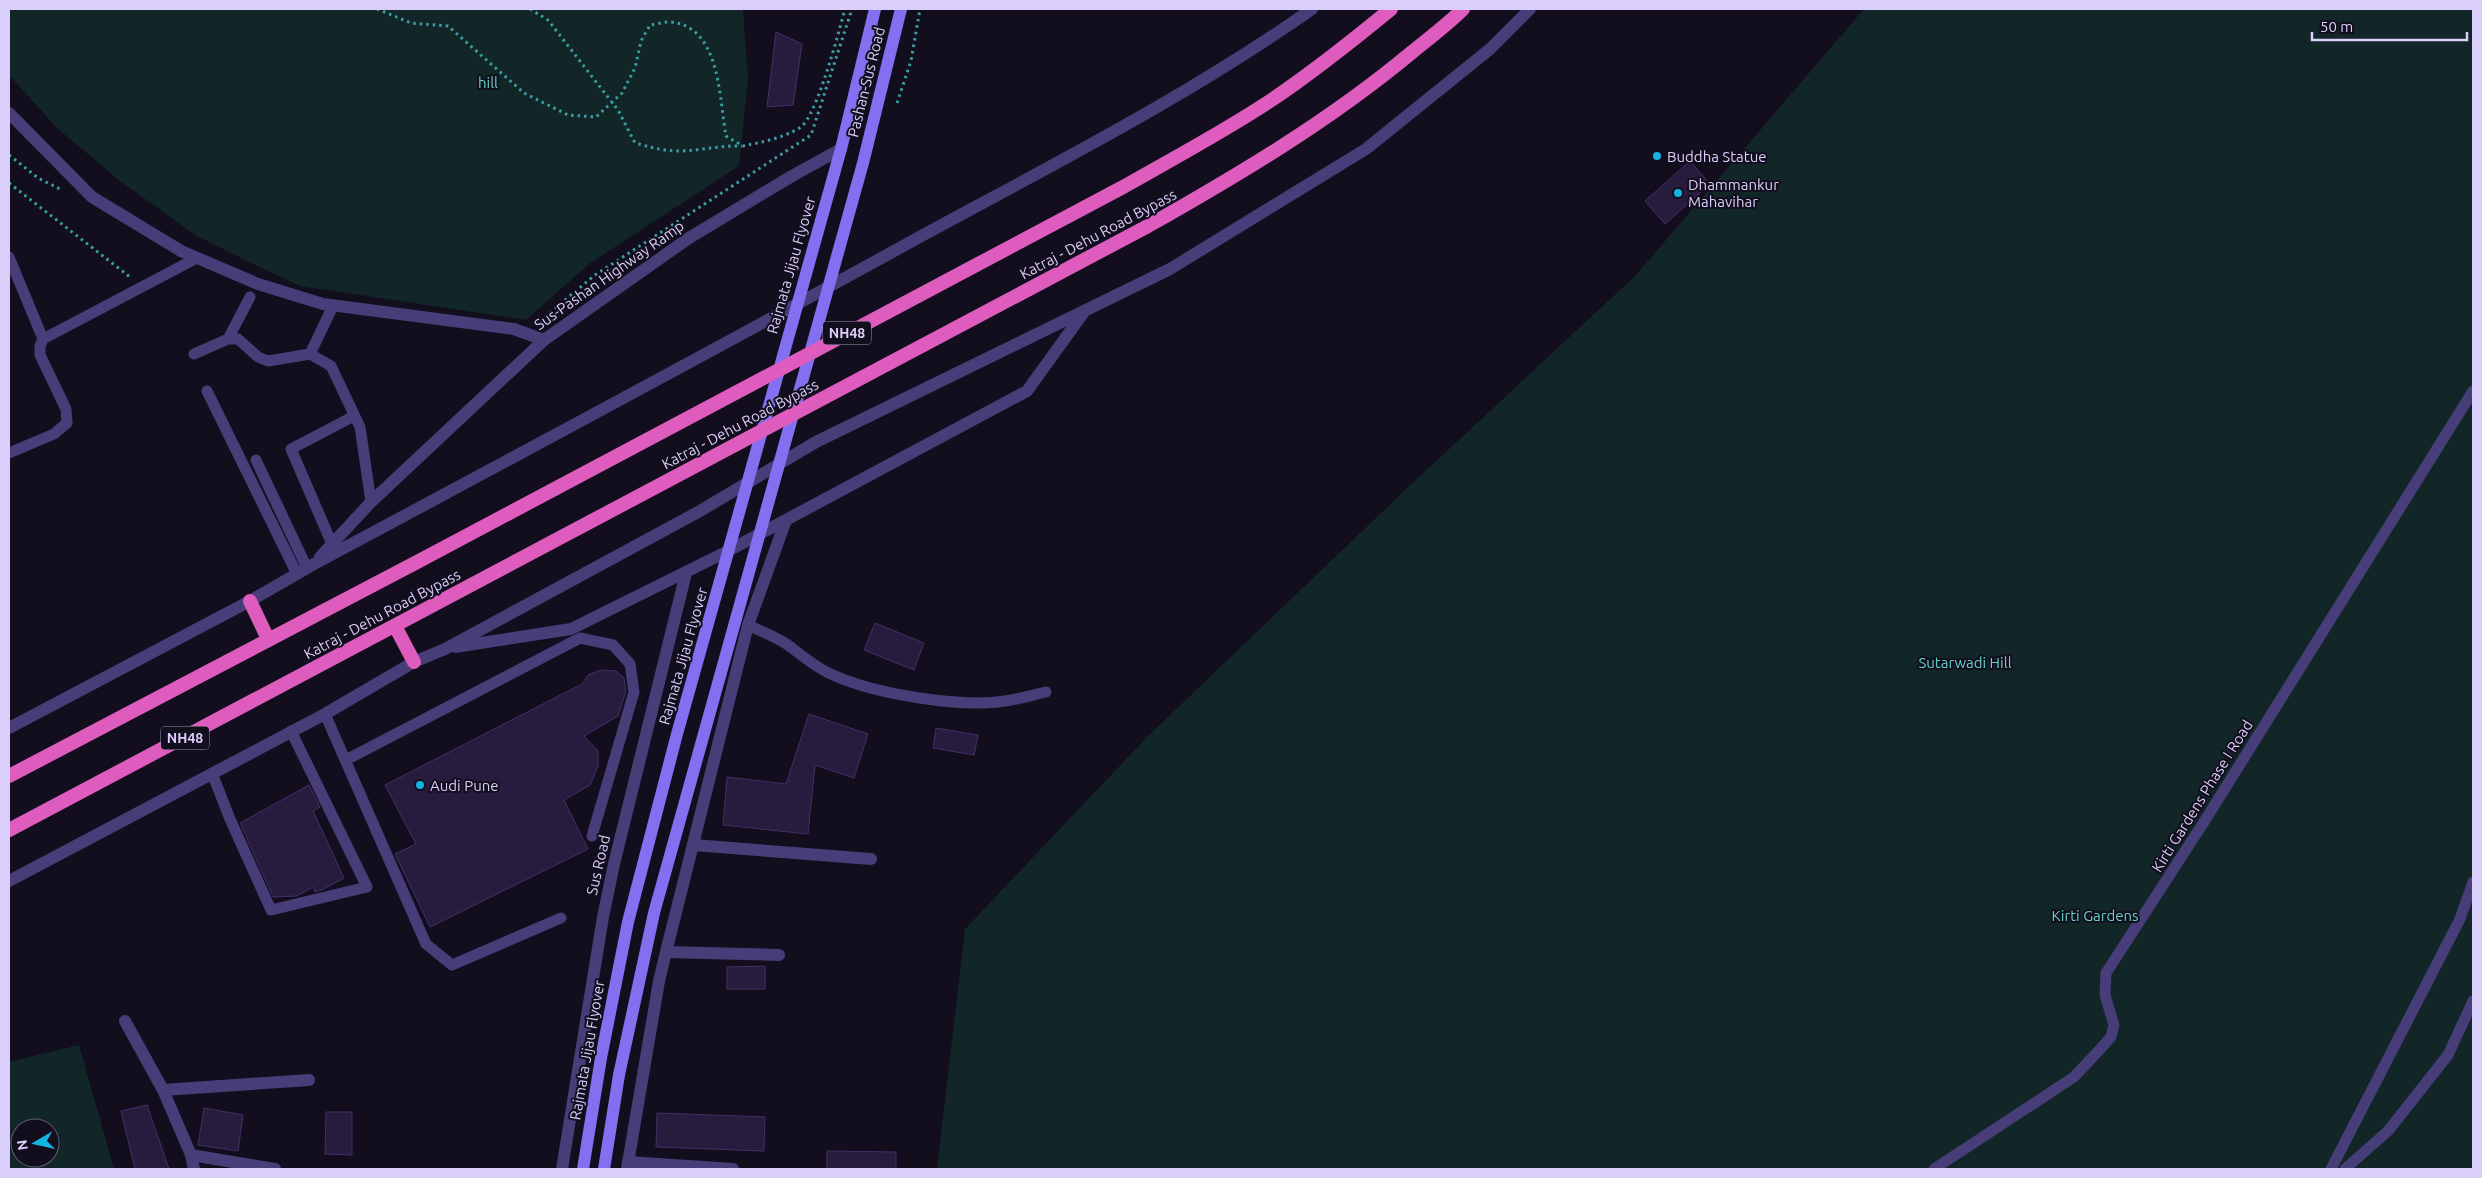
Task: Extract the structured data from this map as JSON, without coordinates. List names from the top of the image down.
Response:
{
  "streets": {
    "highway": ["Katraj - Dehu Road Bypass", "NH48"],
    "main road": ["Pashan-Sus Road", "Rajmata Jijau Flyover"],
    "street": ["Sus-Pashan Highway Ramp", "Sus Road"],
    "lane": ["Kirti Gardens Phase I Road"]
  },
  "crossings": [
    ["Pashan-Sus Road", "Rajmata Jijau Flyover"],
    ["Pashan-Sus Road", "Sus-Pashan Highway Ramp"],
    ["Rajmata Jijau Flyover", "Sus-Pashan Highway Ramp"]
  ],
  "parks": ["hill", "Sutarwadi Hill", "Kirti Gardens"],
  "places": ["Buddha Statue", "Dhammankur Mahavihar", "Audi Pune"],
  "scale_bar": "50 m",
  "north": "left"
}
